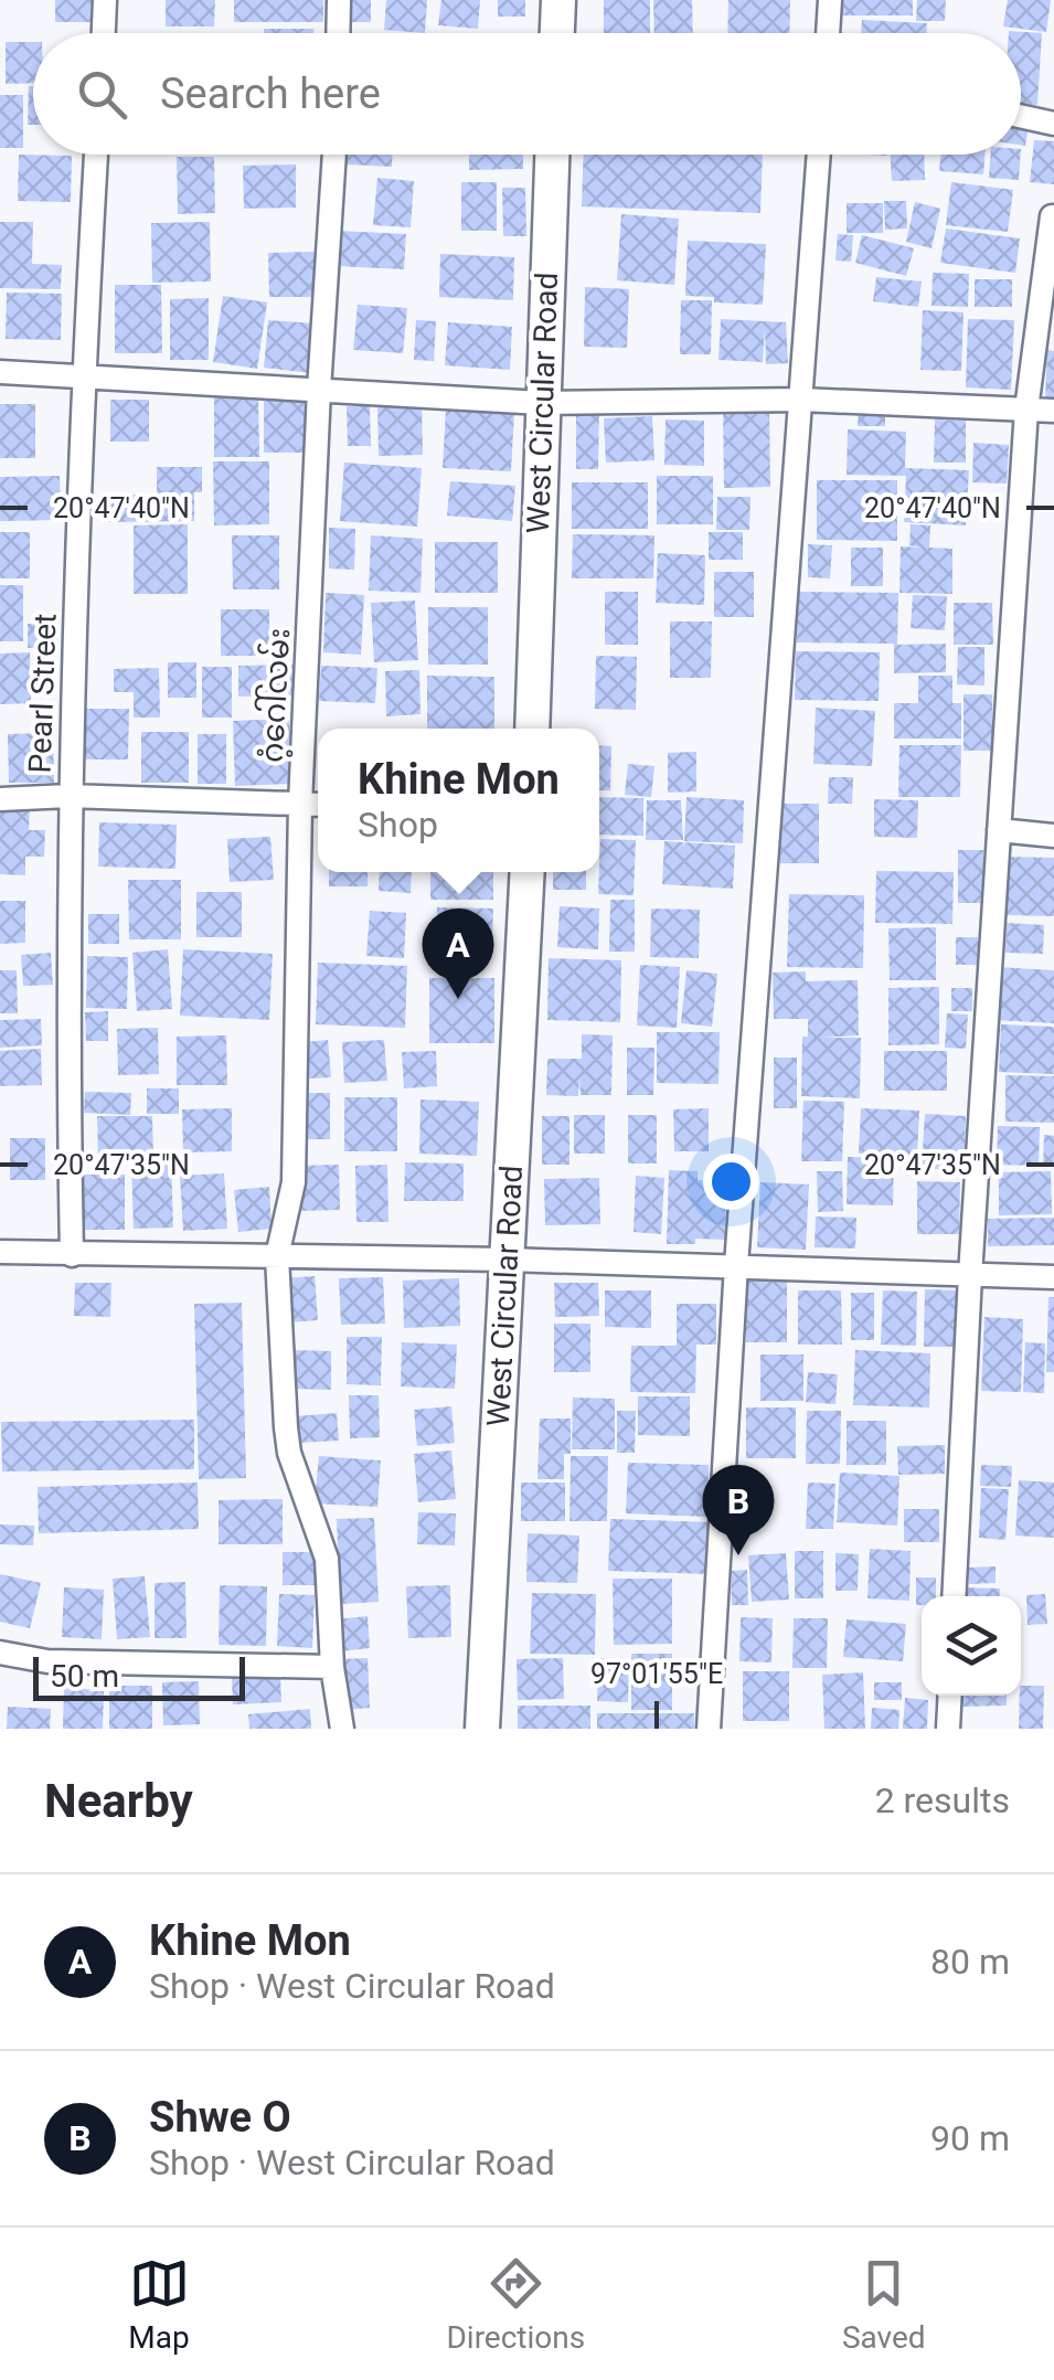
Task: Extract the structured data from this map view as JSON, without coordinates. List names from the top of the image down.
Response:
{
  "streets": {
    "street": ["West Circular Road", "Pearl Street", "ဂံ့ဂေါ်လမ်း"]
  },
  "scale_bar": "50 m",
  "page": {
    "search": "Search here",
    "popup": ["Khine Mon", "Shop"],
    "pins": ["A", "B"],
    "scale": "50 m",
    "heading": ["Nearby", "2 results"],
    "list": [
      {
        "mark": "A",
        "name": "Khine Mon",
        "note": "Shop · West Circular Road",
        "value": "80 m"
      },
      {
        "mark": "B",
        "name": "Shwe O",
        "note": "Shop · West Circular Road",
        "value": "90 m"
      }
    ],
    "nav": ["Map", "Directions", "Saved"]
  },
  "coordinates": ["20°47'40\"N", "20°47'35\"N", "97°01'55\"E"]
}
